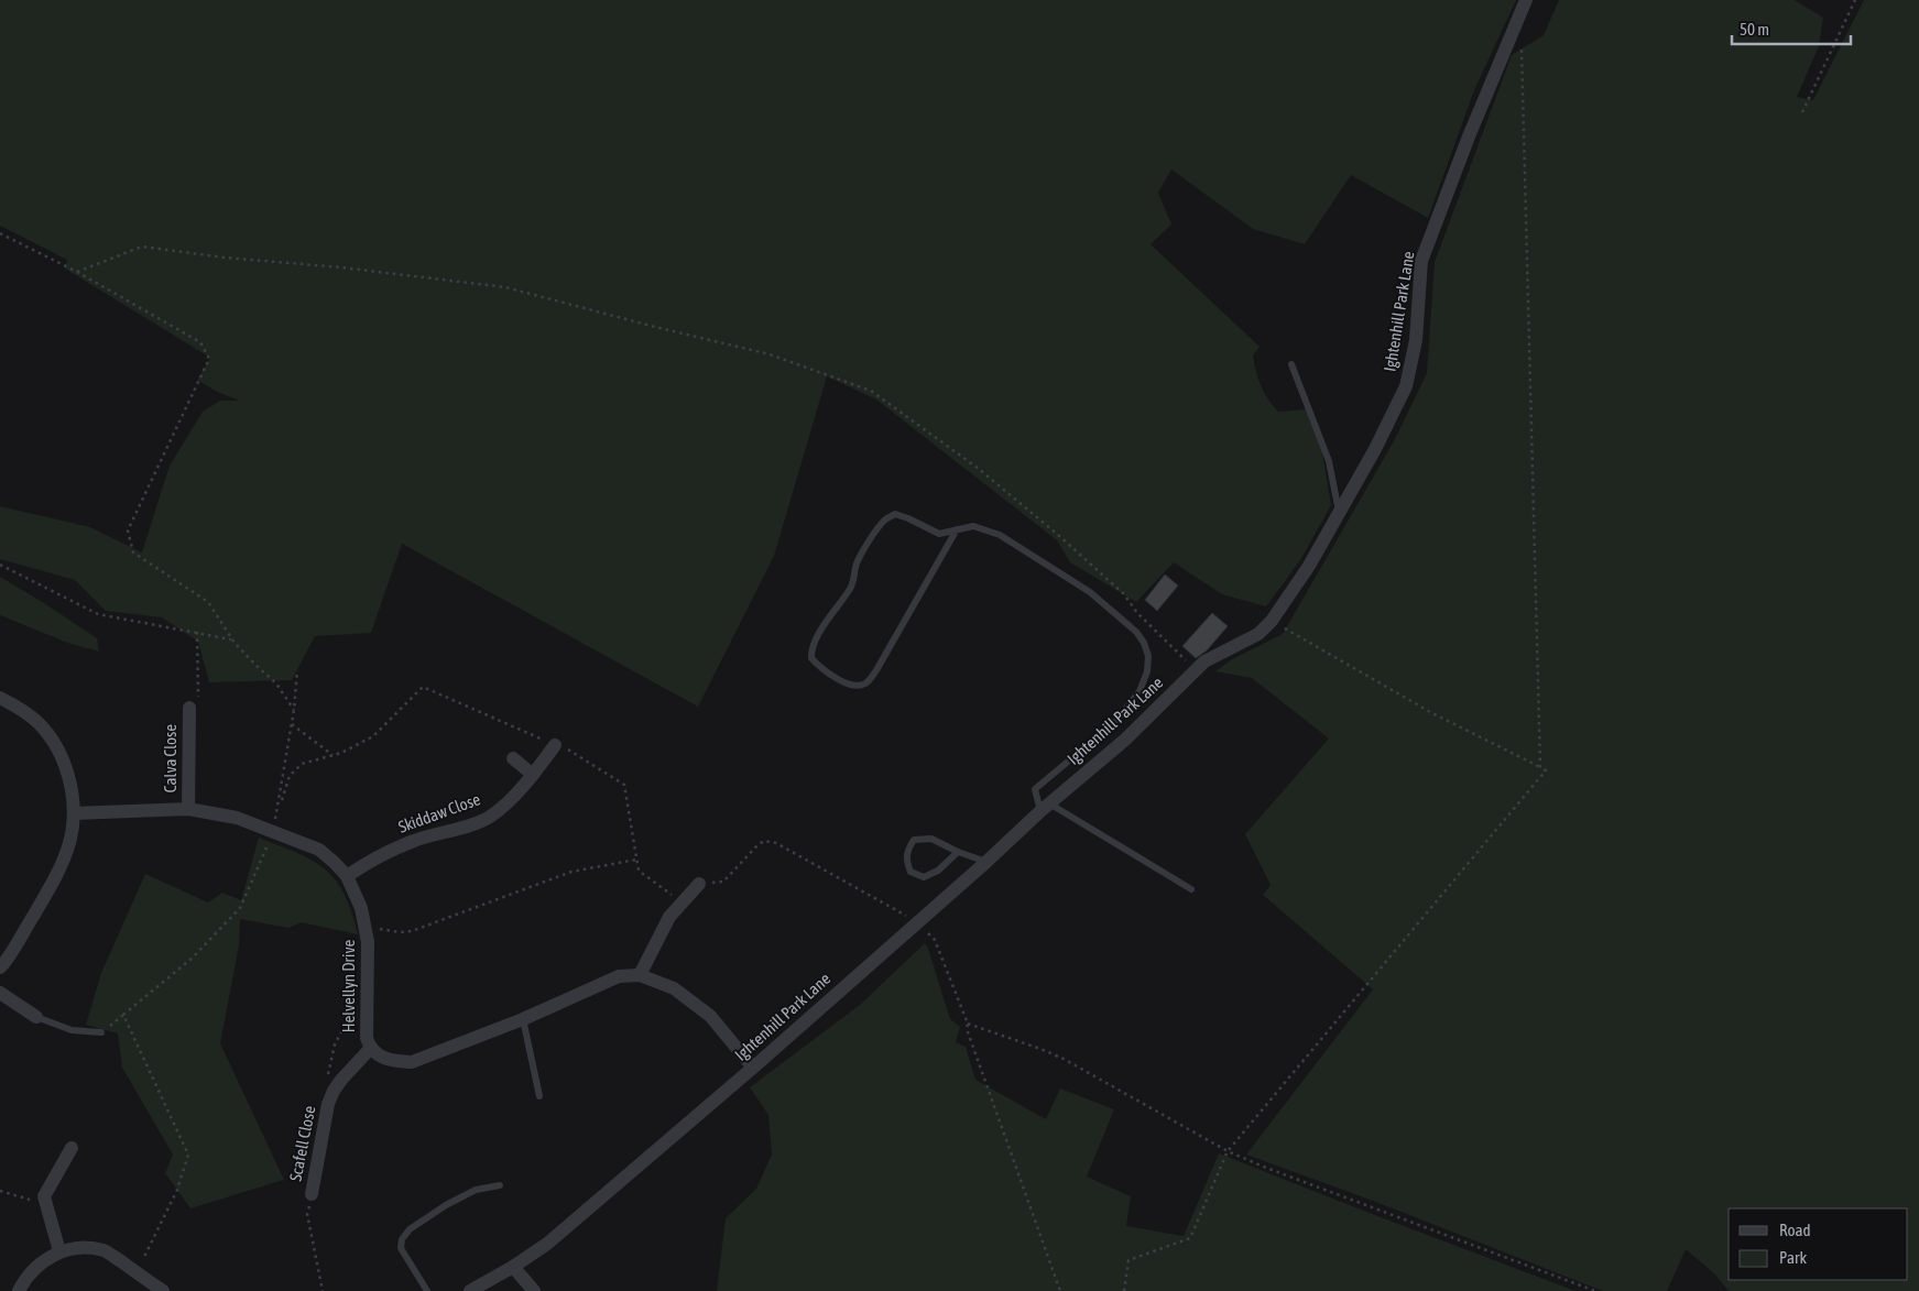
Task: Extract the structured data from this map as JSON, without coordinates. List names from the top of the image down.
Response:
{
  "streets": {
    "street": [
      "Ightenhill Park Lane",
      "Calva Close",
      "Skiddaw Close",
      "Helvellyn Drive",
      "Scafell Close"
    ]
  },
  "crossings": [
    ["Calva Close", "Helvellyn Drive"],
    ["Skiddaw Close", "Helvellyn Drive"],
    ["Helvellyn Drive", "Scafell Close"]
  ],
  "legend": ["Road", "Park"],
  "scale_bar": "50 m"
}
